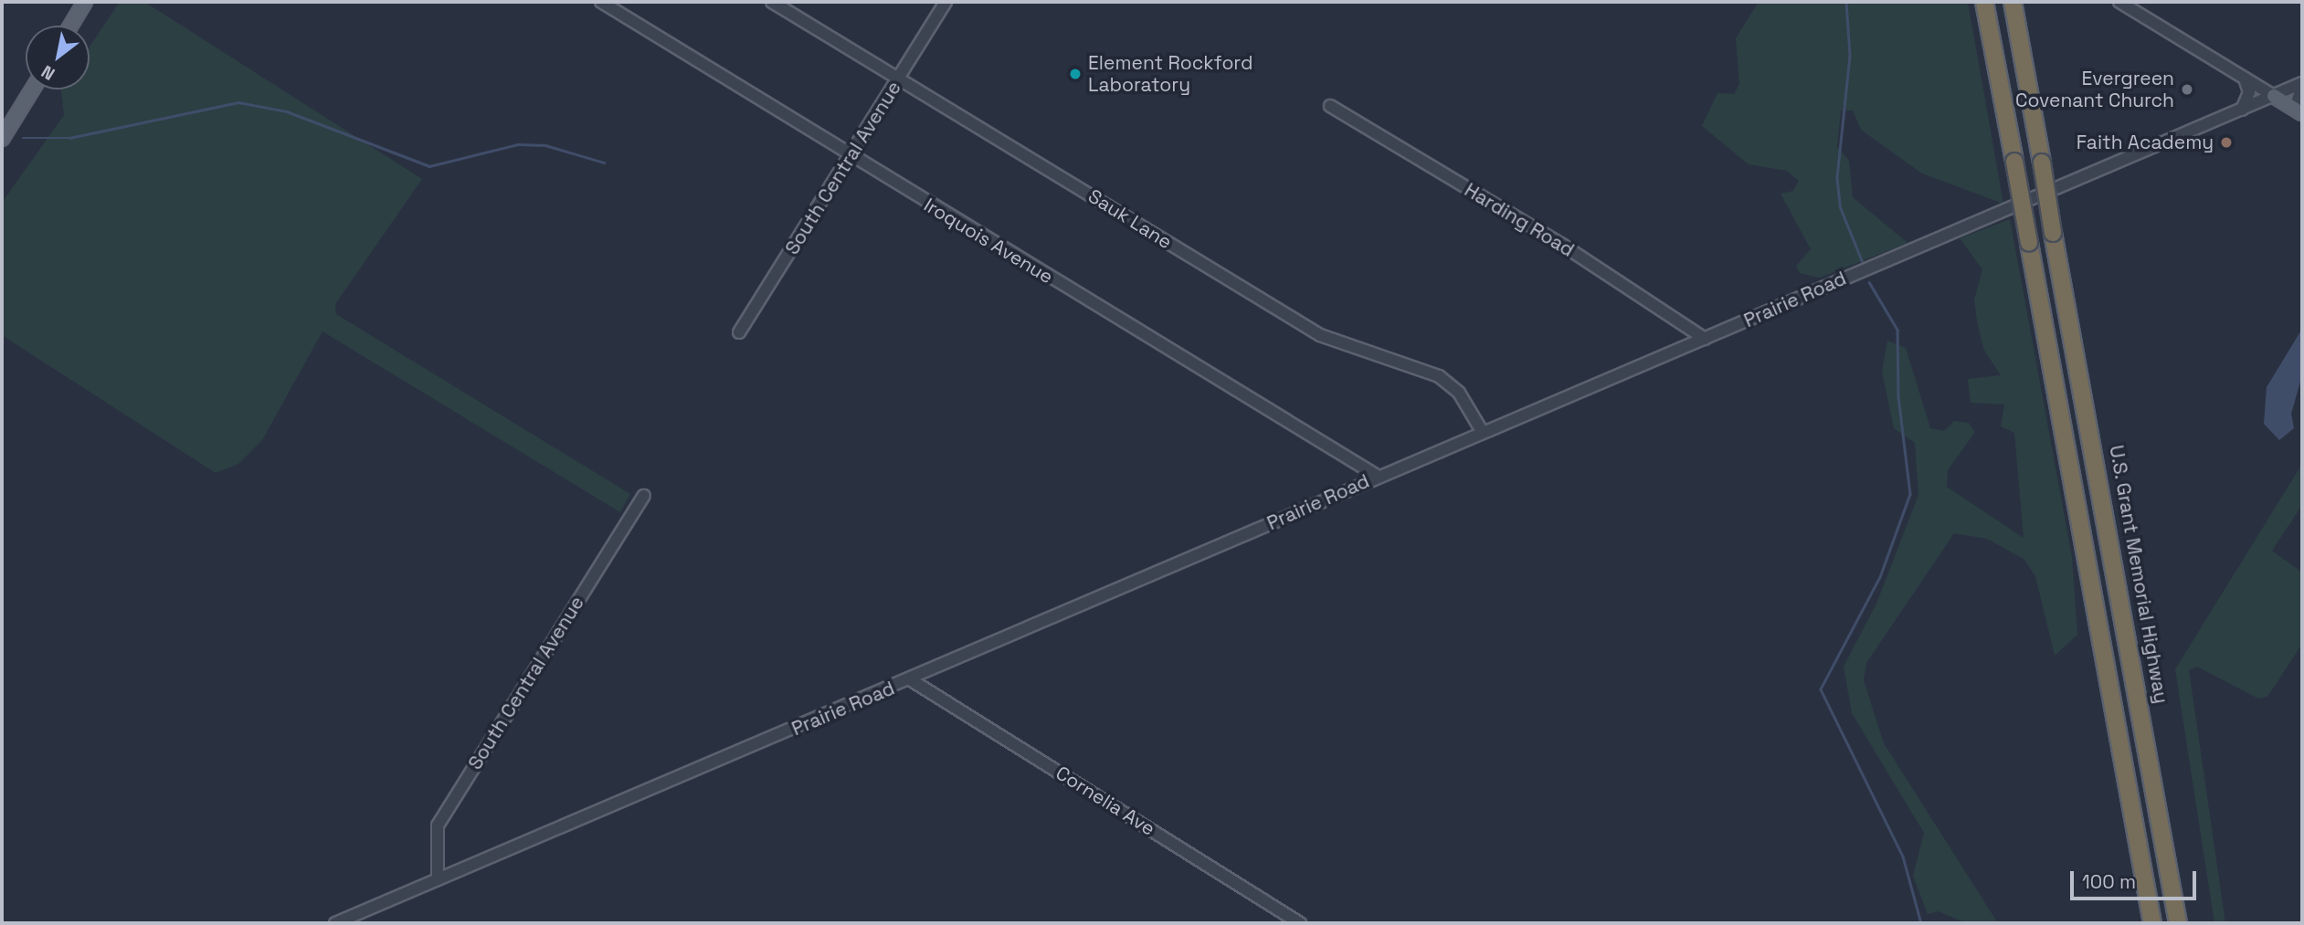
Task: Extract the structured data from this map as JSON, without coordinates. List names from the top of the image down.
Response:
{
  "streets": {
    "highway": ["U.S. Grant Memorial Highway"],
    "street": [
      "South Central Avenue",
      "Sauk Lane",
      "Harding Road",
      "Iroquois Avenue",
      "Prairie Road",
      "Cornelia Ave"
    ]
  },
  "crossings": [
    ["South Central Avenue", "Sauk Lane"],
    ["South Central Avenue", "Iroquois Avenue"],
    ["South Central Avenue", "Prairie Road"],
    ["Sauk Lane", "Prairie Road"],
    ["Harding Road", "Prairie Road"],
    ["Iroquois Avenue", "Prairie Road"],
    ["Prairie Road", "Cornelia Ave"]
  ],
  "places": ["Element Rockford Laboratory", "Evergreen Covenant Church", "Faith Academy"],
  "scale_bar": "100 m",
  "north": "bottom left"
}
